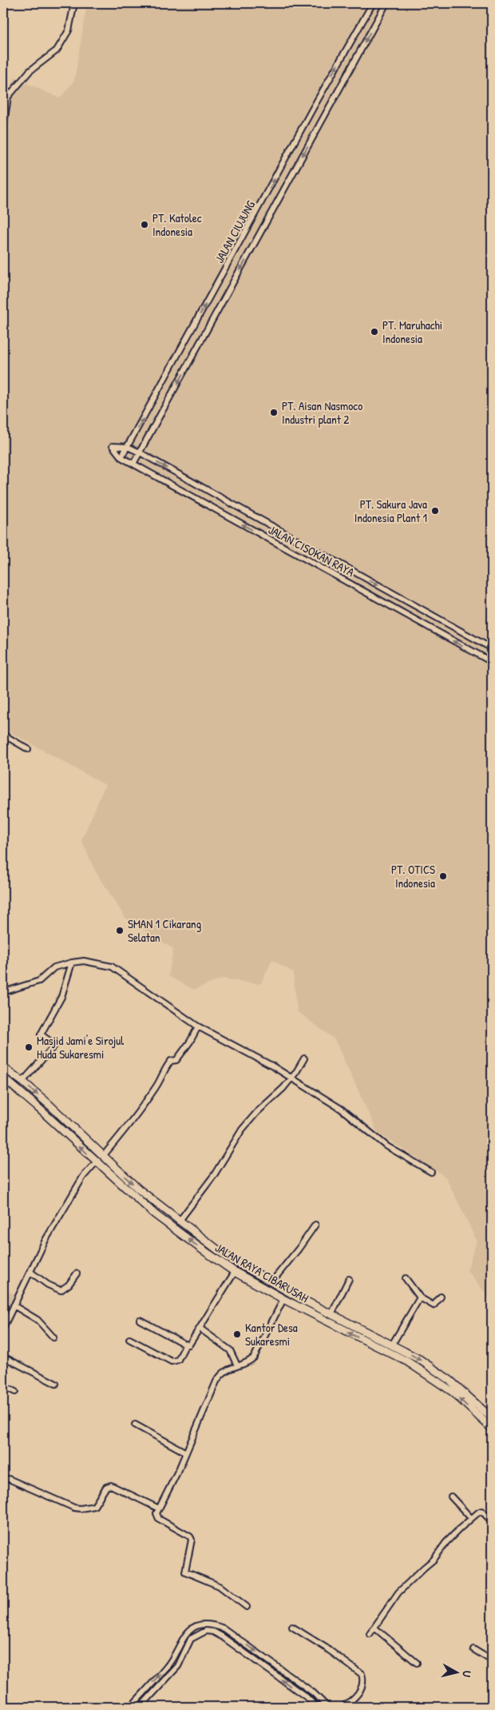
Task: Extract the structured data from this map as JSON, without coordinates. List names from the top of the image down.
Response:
{
  "streets": {
    "street": ["JALAN CIUJUNG", "JALAN CISOKAN RAYA", "JALAN RAYA CIBARUSAH"]
  },
  "crossings": [
    ["JALAN CIUJUNG", "JALAN CISOKAN RAYA"]
  ],
  "places": [
    "PT. Katolec Indonesia",
    "PT. Maruhachi Indonesia",
    "PT. Aisan Nasmoco Industri plant 2",
    "PT. Sakura Java Indonesia Plant 1",
    "PT. OTICS Indonesia",
    "SMAN 1 Cikarang Selatan",
    "Masjid Jami'e Sirojul Huda Sukaresmi",
    "Kantor Desa Sukaresmi"
  ],
  "north": "right"
}
